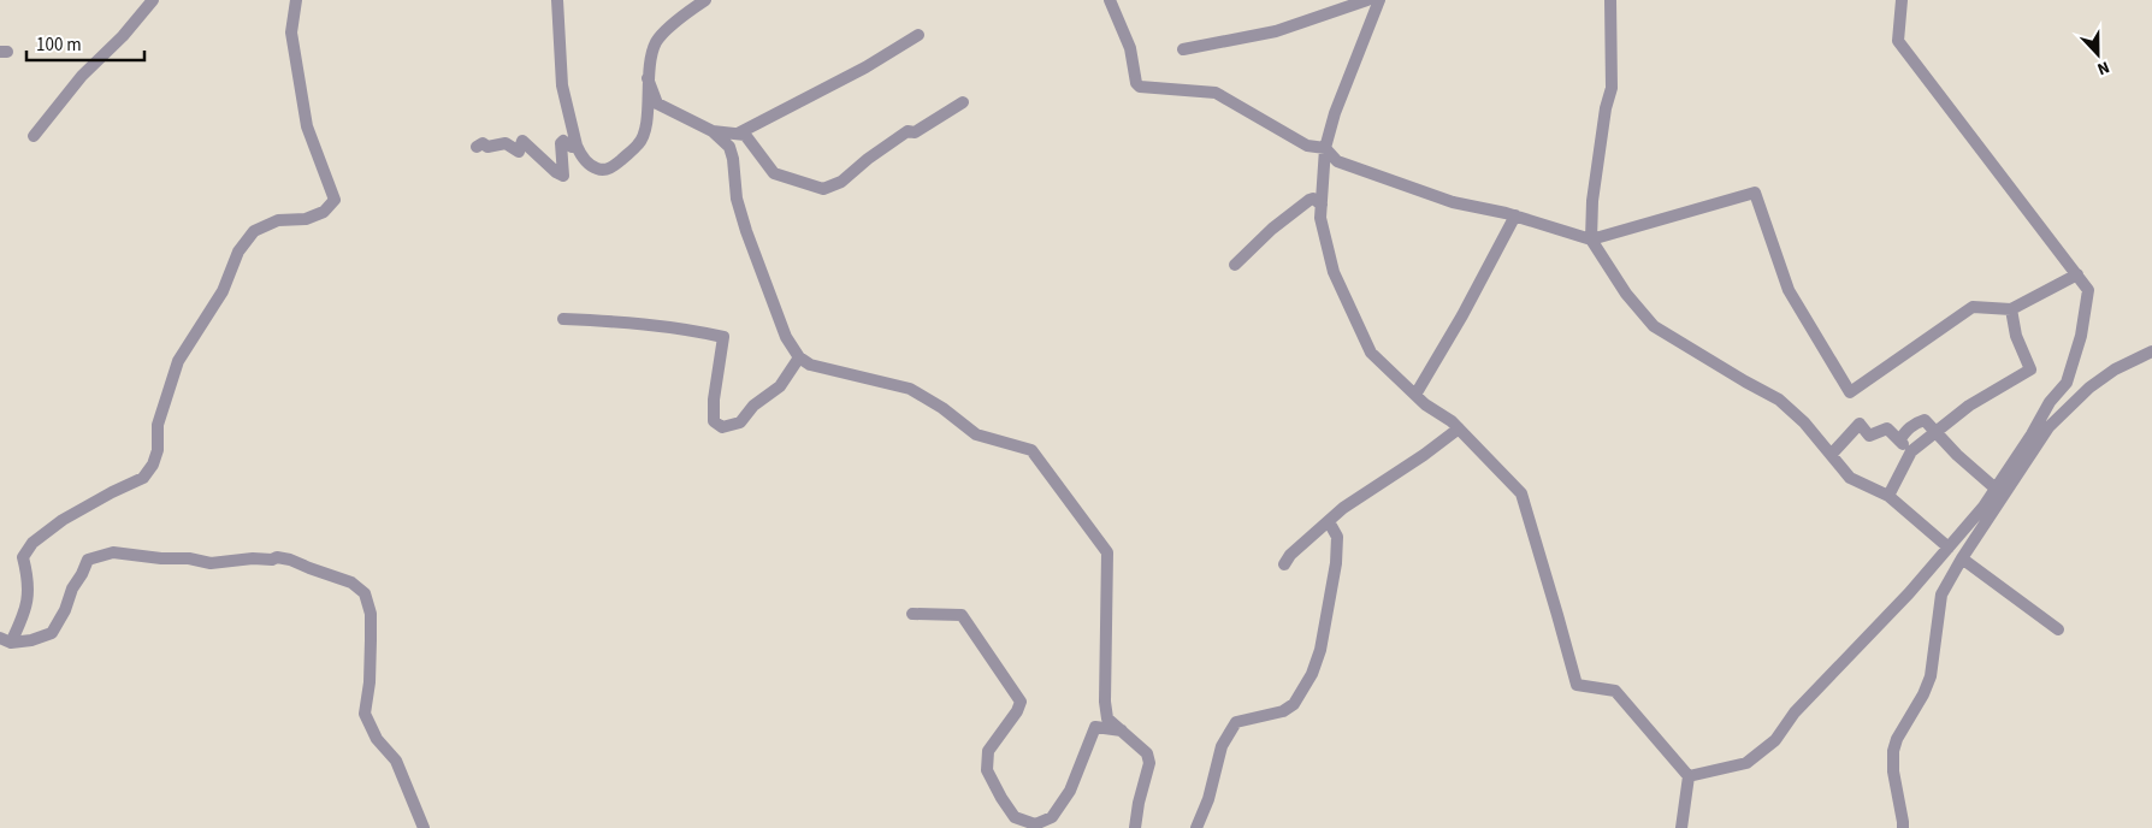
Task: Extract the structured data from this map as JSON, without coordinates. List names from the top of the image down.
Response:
{
  "scale_bar": "100 m",
  "north": "bottom"
}
